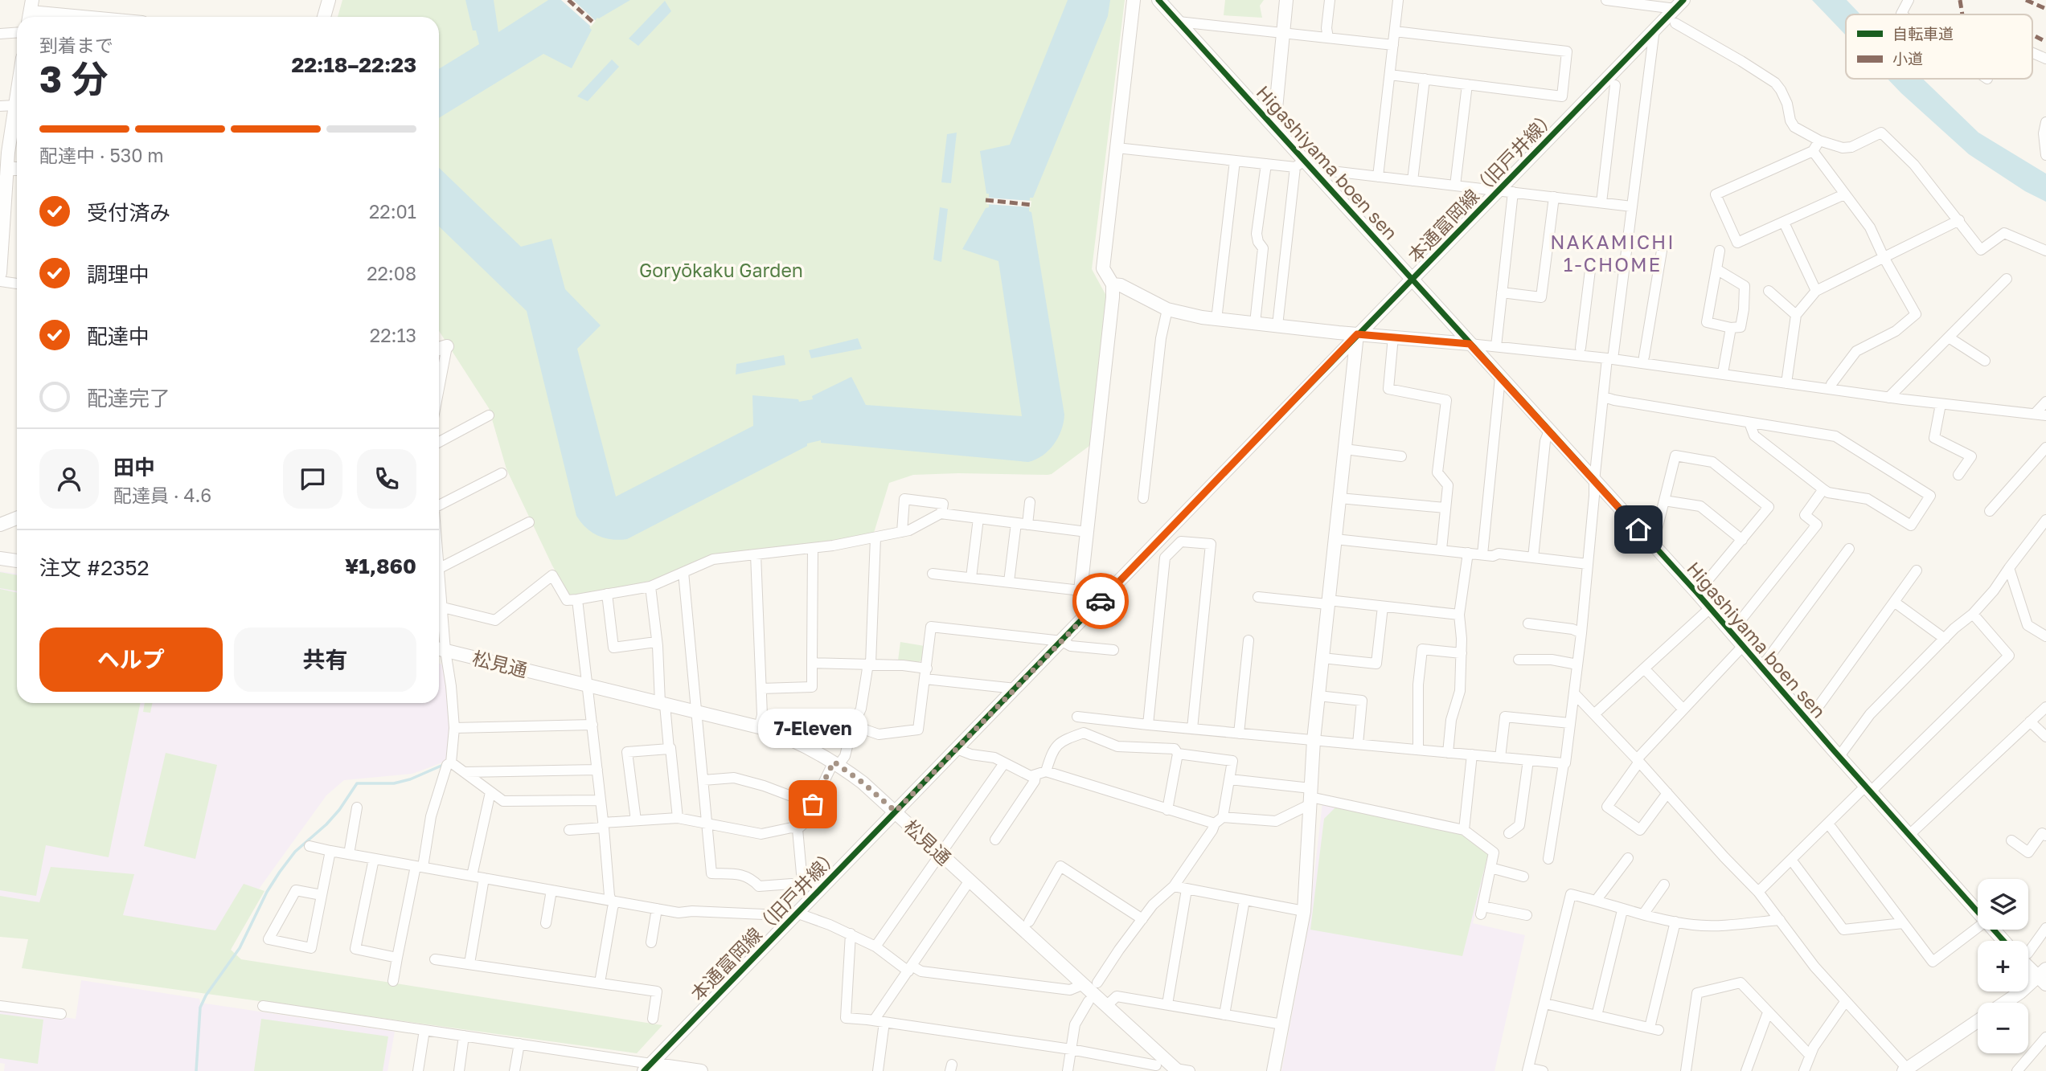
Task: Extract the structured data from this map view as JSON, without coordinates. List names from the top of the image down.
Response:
{
  "streets": {
    "street": ["Higashiyama boen sen", "本通富岡線（旧戸井線）", "松見通"]
  },
  "crossings": [
    ["Higashiyama boen sen", "本通富岡線（旧戸井線）"],
    ["本通富岡線（旧戸井線）", "松見通"]
  ],
  "districts": ["NAKAMICHI 1-CHOME"],
  "parks": ["Goryōkaku Garden"],
  "places": ["7-Eleven"],
  "legend": ["自転車道", "小道"],
  "page": {
    "heading": ["3 分", "到着まで", "22:18–22:23"],
    "panel": [
      "田中",
      "配達員 · 4.6",
      "注文 #2352",
      "¥1,860"
    ],
    "bar": "配達中 · 530 m",
    "list": [
      ["受付済み", "22:01"],
      ["調理中", "22:08"],
      ["配達中", "22:13"],
      "配達完了"
    ],
    "buttons": ["ヘルプ", "共有"],
    "bubble": "7-Eleven",
    "map_buttons": ["+", "−"]
  }
}
